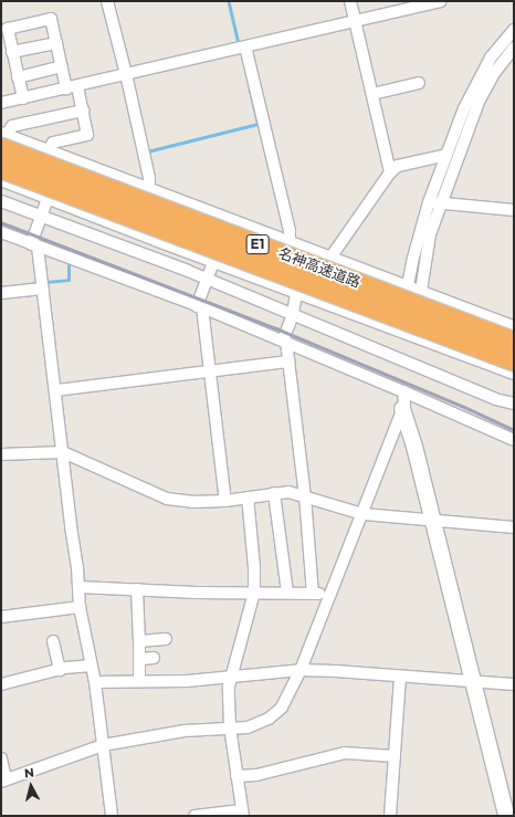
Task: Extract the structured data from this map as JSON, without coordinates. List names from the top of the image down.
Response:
{
  "streets": {
    "highway": ["E1", "名神高速道路"]
  },
  "north": "top"
}
